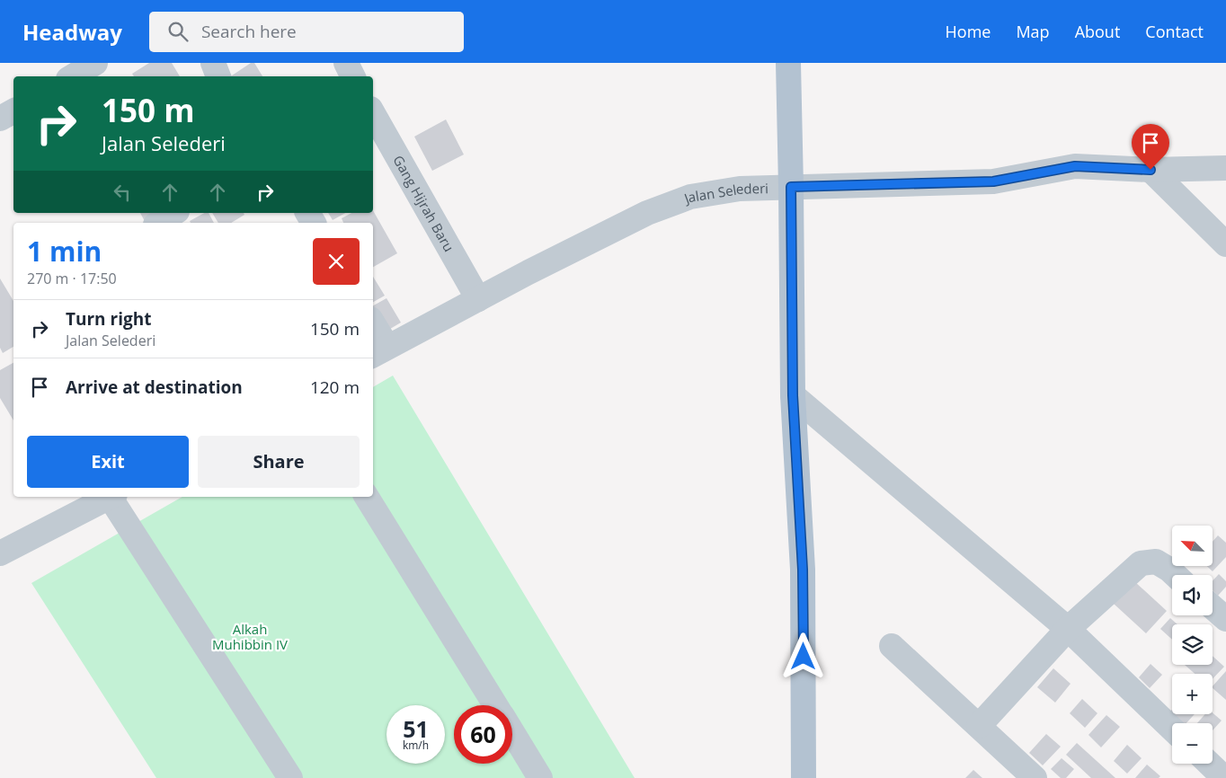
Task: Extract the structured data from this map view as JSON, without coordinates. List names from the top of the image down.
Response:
{
  "streets": {
    "street": ["Jalan Selederi", "Gang Hijrah Baru"]
  },
  "crossings": [
    ["Jalan Selederi", "Gang Hijrah Baru"]
  ],
  "parks": ["Alkah Muhibbin IV"],
  "north": "top left",
  "page": {
    "header": "Headway",
    "search": "Search here",
    "nav": [
      "Home",
      "Map",
      "About",
      "Contact"
    ],
    "turn": ["150 m", "Jalan Selederi"],
    "heading": ["1 min", "270 m · 17:50"],
    "list": [
      {
        "name": "Turn right",
        "note": "Jalan Selederi",
        "value": "150 m"
      },
      {
        "name": "Arrive at destination",
        "value": "120 m"
      }
    ],
    "buttons": ["Exit", "Share"],
    "map_buttons": ["+", "−"],
    "speed": "51 km/h",
    "limit": "60"
  }
}
